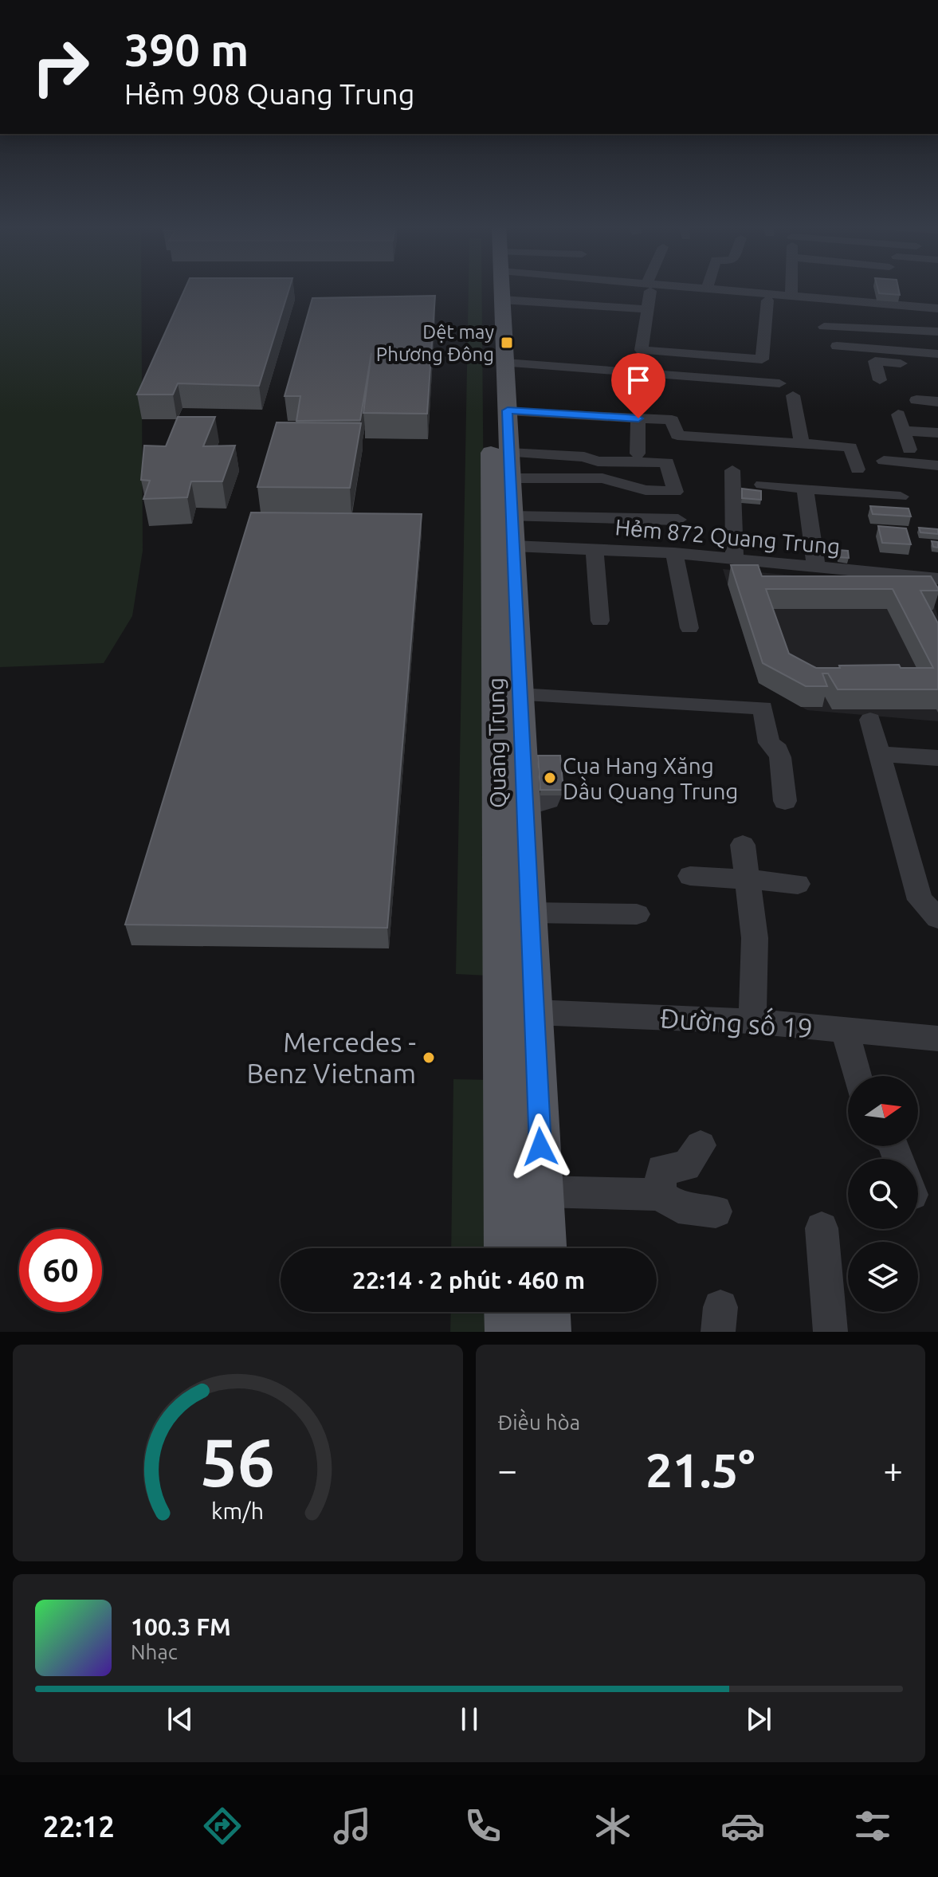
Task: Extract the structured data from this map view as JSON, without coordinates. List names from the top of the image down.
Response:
{
  "streets": {
    "main road": ["Quang Trung"],
    "street": ["Hẻm 872 Quang Trung", "Đường số 19"]
  },
  "crossings": [
    ["Hẻm 872 Quang Trung", "Quang Trung"],
    ["Quang Trung", "Đường số 19"]
  ],
  "places": {
    "transit": ["Dệt may Phương Đông"],
    "other": ["Cua Hang Xăng Dầu Quang Trung", "Mercedes - Benz Vietnam"]
  },
  "north": "right",
  "page": {
    "turn": ["390 m", "Hẻm 908 Quang Trung"],
    "limit": "60",
    "trip": "22:14 · 2 phút · 460 m",
    "tile": "Điều hòa",
    "heat": ["−", "21.5°", "+"],
    "song": ["100.3 FM", "Nhạc"],
    "tabs": "22:12",
    "gauge": ["56", "km/h"]
  }
}
